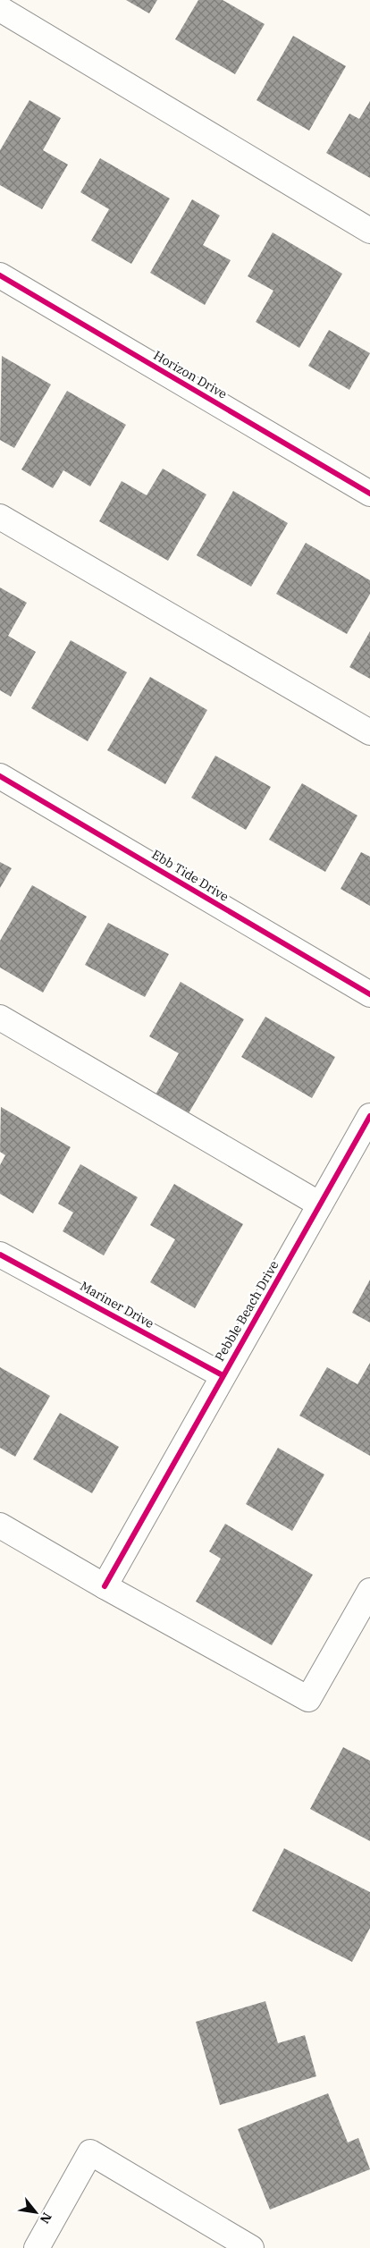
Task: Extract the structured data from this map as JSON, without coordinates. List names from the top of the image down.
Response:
{
  "streets": {
    "street": [
      "Horizon Drive",
      "Ebb Tide Drive",
      "Mariner Drive",
      "Pebble Beach Drive"
    ]
  },
  "crossings": [
    ["Mariner Drive", "Pebble Beach Drive"]
  ],
  "north": "bottom right"
}
